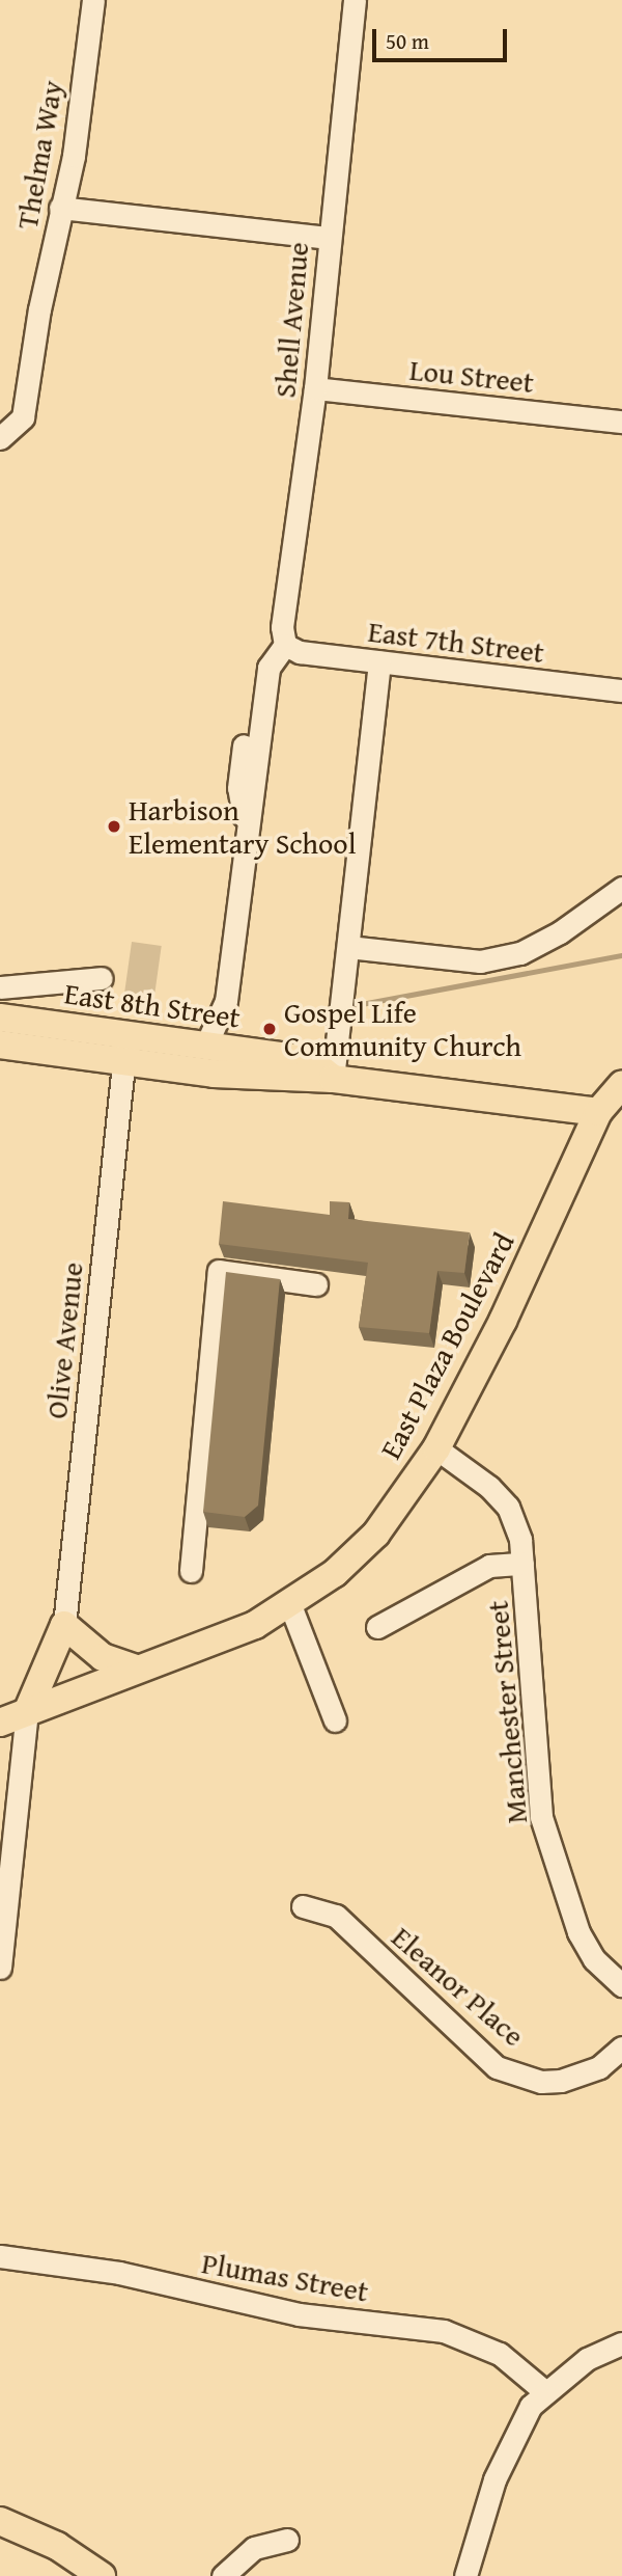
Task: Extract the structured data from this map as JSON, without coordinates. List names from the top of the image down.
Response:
{
  "streets": {
    "main road": ["East 8th Street", "East Plaza Boulevard"],
    "street": [
      "Thelma Way",
      "Shell Avenue",
      "Lou Street",
      "East 7th Street",
      "Olive Avenue",
      "Manchester Street",
      "Eleanor Place",
      "Plumas Street"
    ]
  },
  "crossings": [
    ["Shell Avenue", "Lou Street"],
    ["Shell Avenue", "East 7th Street"],
    ["East 8th Street", "Olive Avenue"],
    ["East 8th Street", "East Plaza Boulevard"],
    ["East Plaza Boulevard", "Manchester Street"]
  ],
  "places": ["Harbison Elementary School", "Gospel Life Community Church"],
  "scale_bar": "50 m"
}
